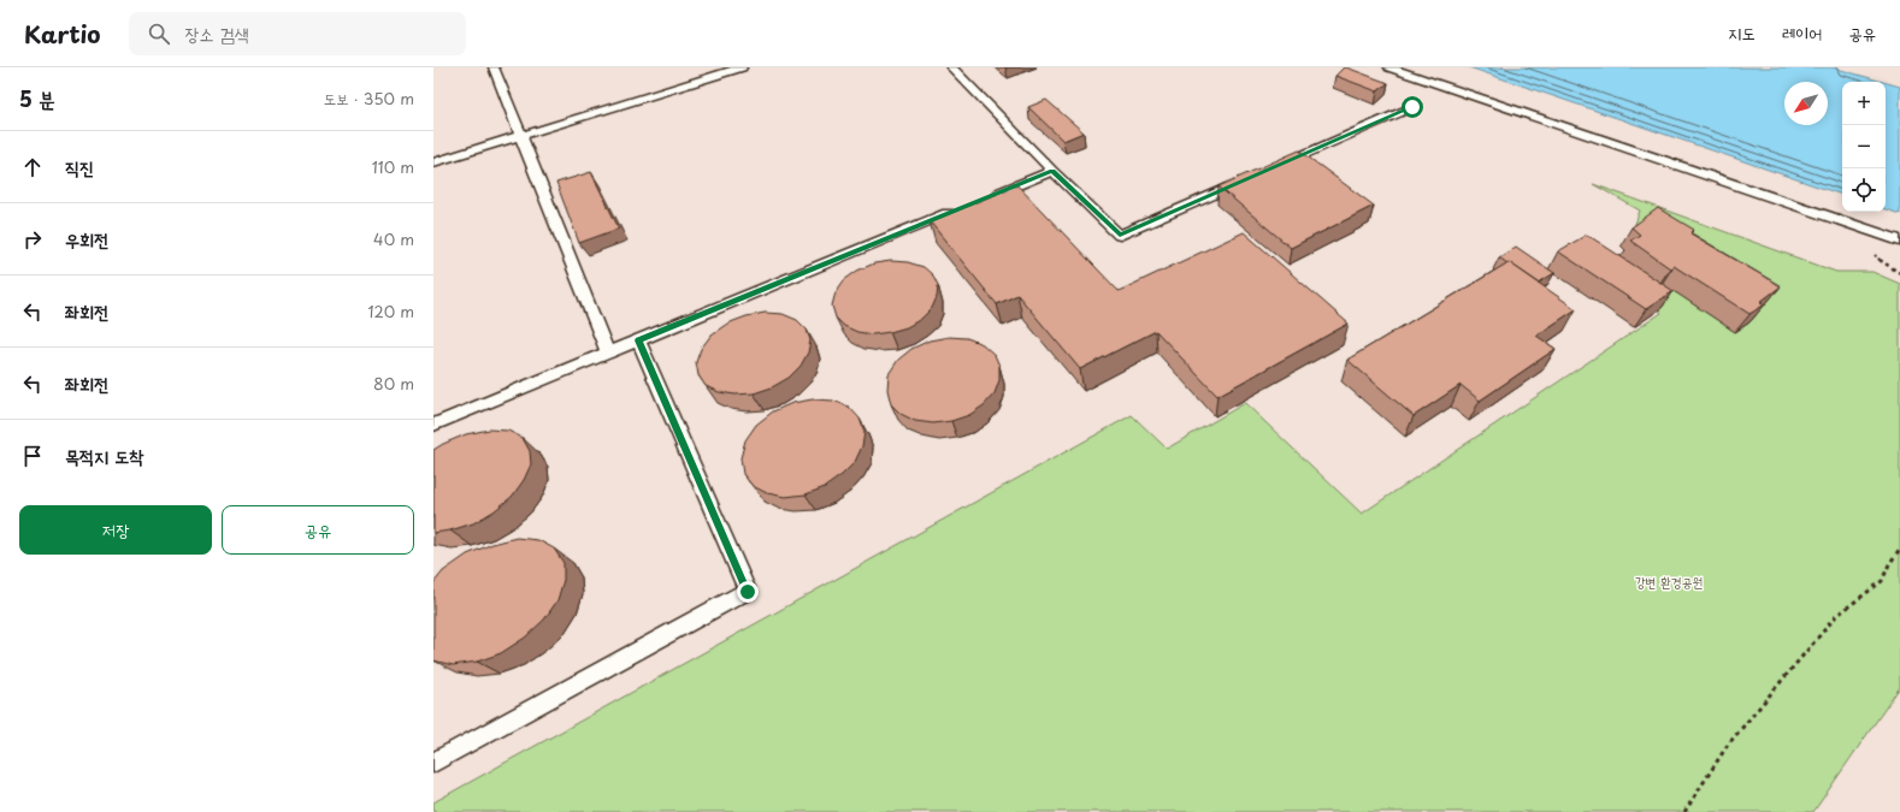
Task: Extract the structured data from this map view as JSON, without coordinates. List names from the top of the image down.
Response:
{
  "parks": ["강변 환경공원"],
  "north": "bottom left",
  "page": {
    "header": "Kartio",
    "search": "장소 검색",
    "nav": ["지도", "레이어", "공유"],
    "heading": ["5 분", "도보 · 350 m"],
    "map_buttons": ["+", "−"],
    "list": [
      ["직진", "110 m"],
      ["우회전", "40 m"],
      ["좌회전", "120 m"],
      ["좌회전", "80 m"],
      "목적지 도착"
    ],
    "buttons": ["저장", "공유"]
  }
}
